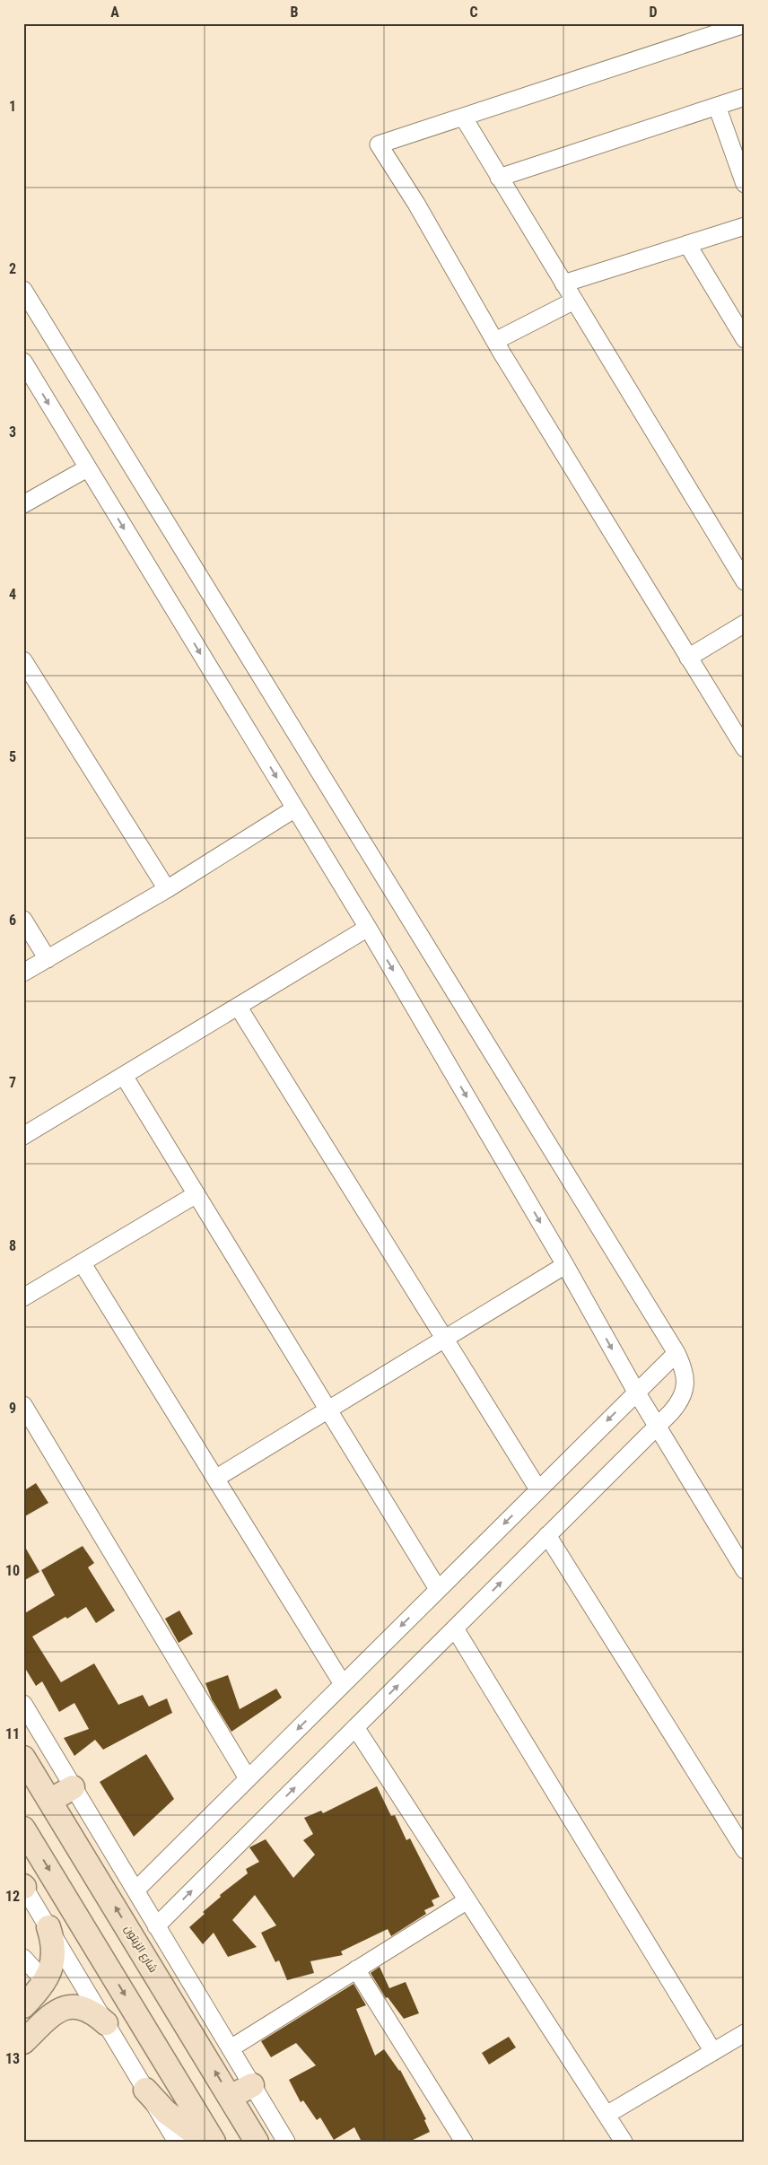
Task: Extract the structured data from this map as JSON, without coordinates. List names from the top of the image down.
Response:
{
  "streets": {
    "main road": ["شارع الزيتون"]
  },
  "grid": {
    "columns": [
      "A",
      "B",
      "C",
      "D"
    ],
    "rows": [
      "1",
      "2",
      "3",
      "4",
      "5",
      "6",
      "7",
      "8",
      "9",
      "10",
      "11",
      "12",
      "13"
    ]
  }
}
